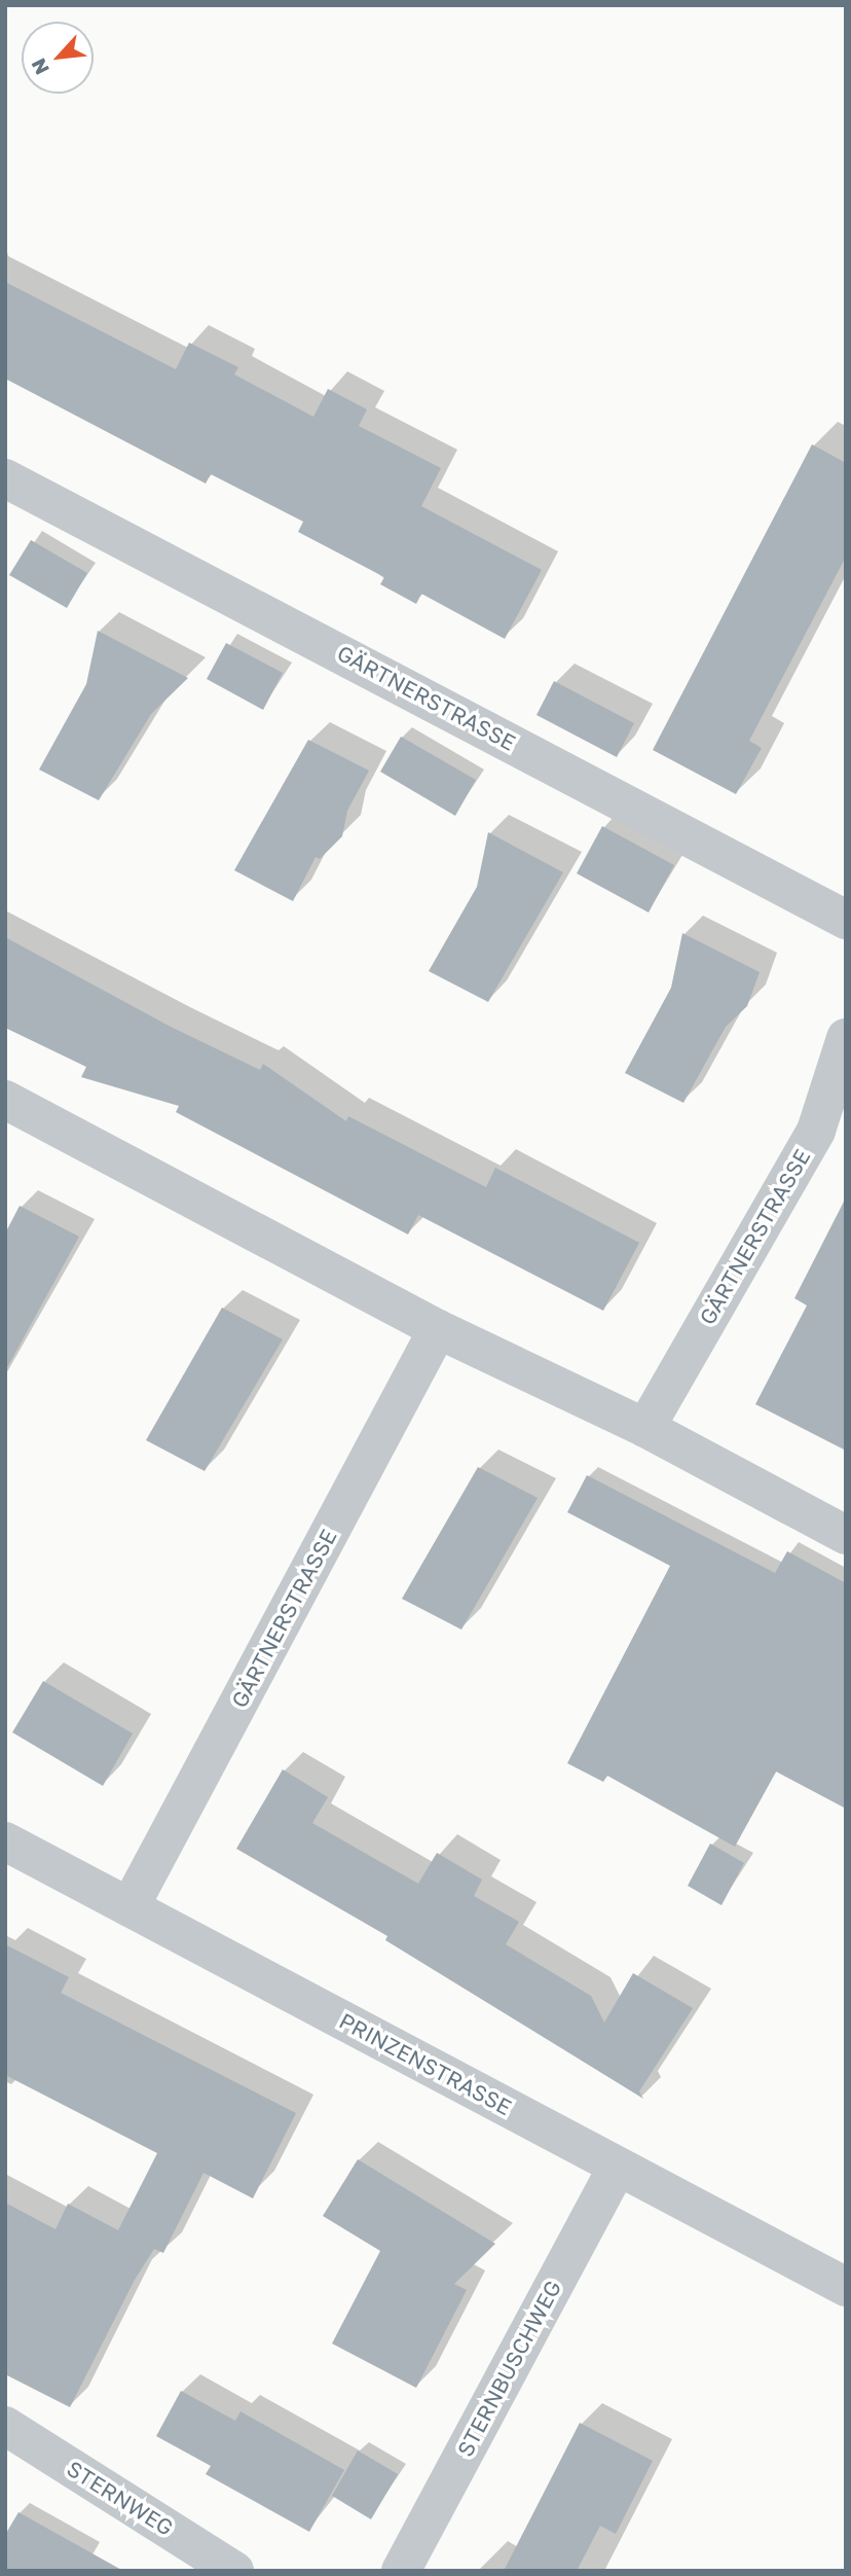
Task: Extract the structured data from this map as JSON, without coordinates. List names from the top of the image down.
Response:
{
  "streets": {
    "street": [
      "GÄRTNERSTRASSE",
      "PRINZENSTRASSE",
      "STERNBUSCHWEG",
      "STERNWEG"
    ]
  },
  "crossings": [
    ["GÄRTNERSTRASSE", "PRINZENSTRASSE"],
    ["PRINZENSTRASSE", "STERNBUSCHWEG"]
  ],
  "north": "bottom left"
}
